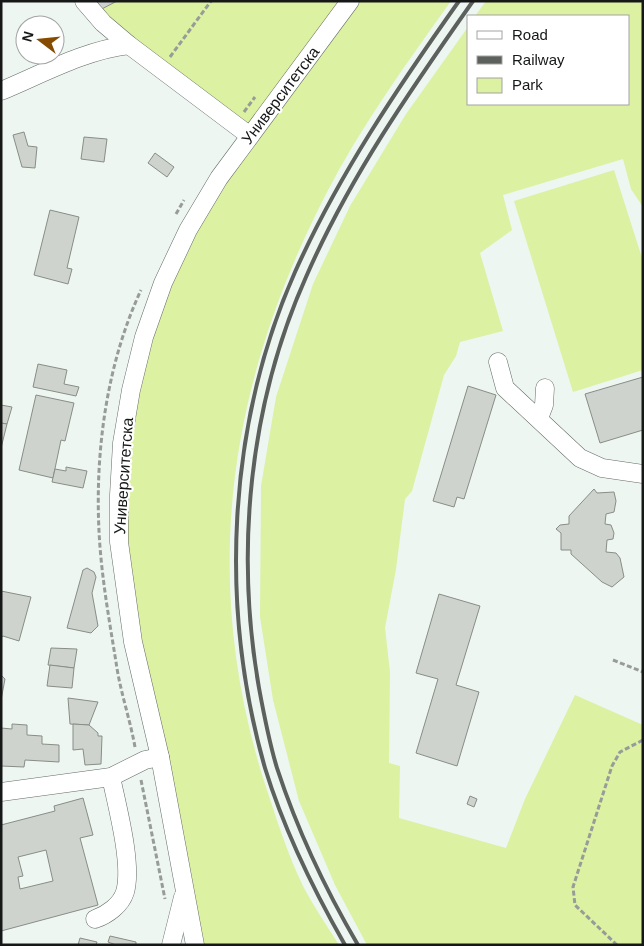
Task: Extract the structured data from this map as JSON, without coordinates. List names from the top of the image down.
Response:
{
  "streets": {
    "street": ["Университетска"]
  },
  "legend": ["Road", "Railway", "Park"],
  "north": "left"
}
